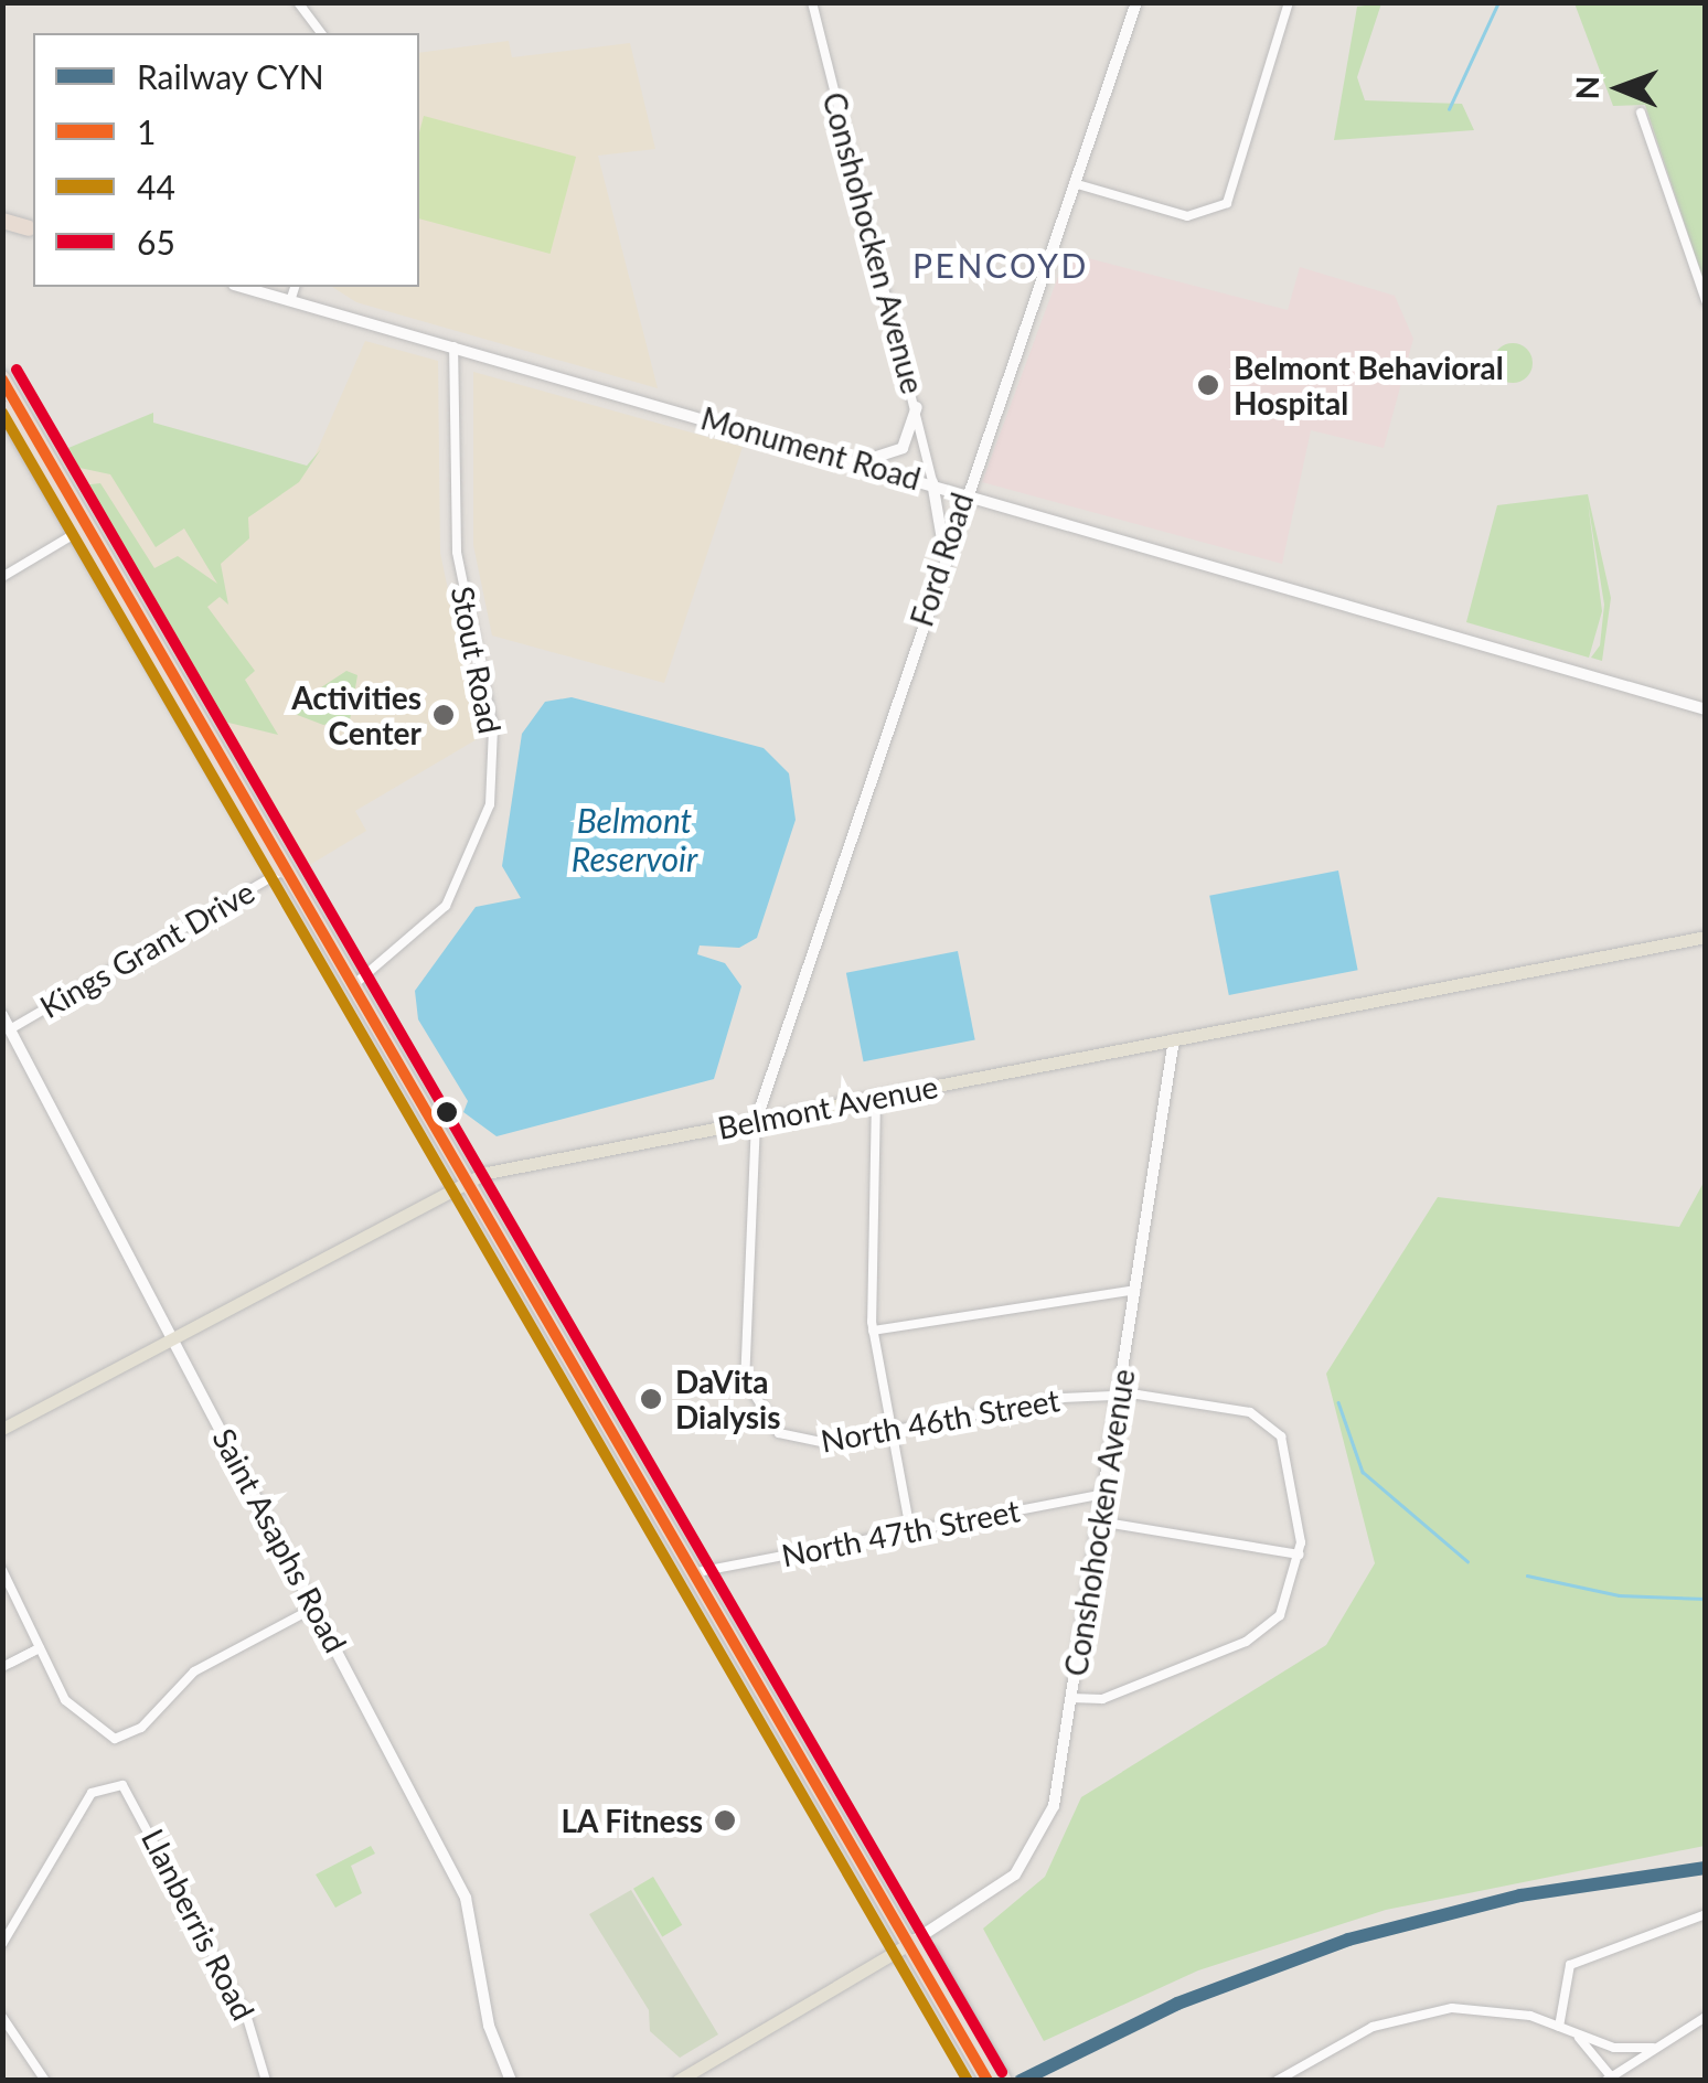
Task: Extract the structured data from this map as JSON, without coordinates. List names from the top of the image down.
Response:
{
  "streets": {
    "main road": ["Belmont Avenue"],
    "street": [
      "Conshohocken Avenue",
      "Monument Road",
      "Ford Road",
      "Stout Road",
      "Kings Grant Drive",
      "North 46th Street",
      "North 47th Street",
      "Saint Asaphs Road",
      "Llanberris Road"
    ]
  },
  "crossings": [
    ["Conshohocken Avenue", "Monument Road"],
    ["Conshohocken Avenue", "Belmont Avenue"],
    ["Conshohocken Avenue", "North 46th Street"],
    ["Conshohocken Avenue", "North 47th Street"],
    ["Monument Road", "Ford Road"],
    ["Monument Road", "Stout Road"],
    ["Ford Road", "Belmont Avenue"],
    ["Ford Road", "North 46th Street"],
    ["Kings Grant Drive", "Saint Asaphs Road"],
    ["Belmont Avenue", "North 46th Street"],
    ["Belmont Avenue", "Saint Asaphs Road"]
  ],
  "districts": ["PENCOYD"],
  "water": ["Belmont Reservoir"],
  "places": [
    "Belmont Behavioral Hospital",
    "Activities Center",
    "DaVita Dialysis",
    "LA Fitness"
  ],
  "lines": [
    "transit line 65",
    "transit line 1",
    "transit line 44",
    "rail line CYN"
  ],
  "legend": [
    "Railway CYN",
    "1",
    "44",
    "65"
  ],
  "north": "left"
}
